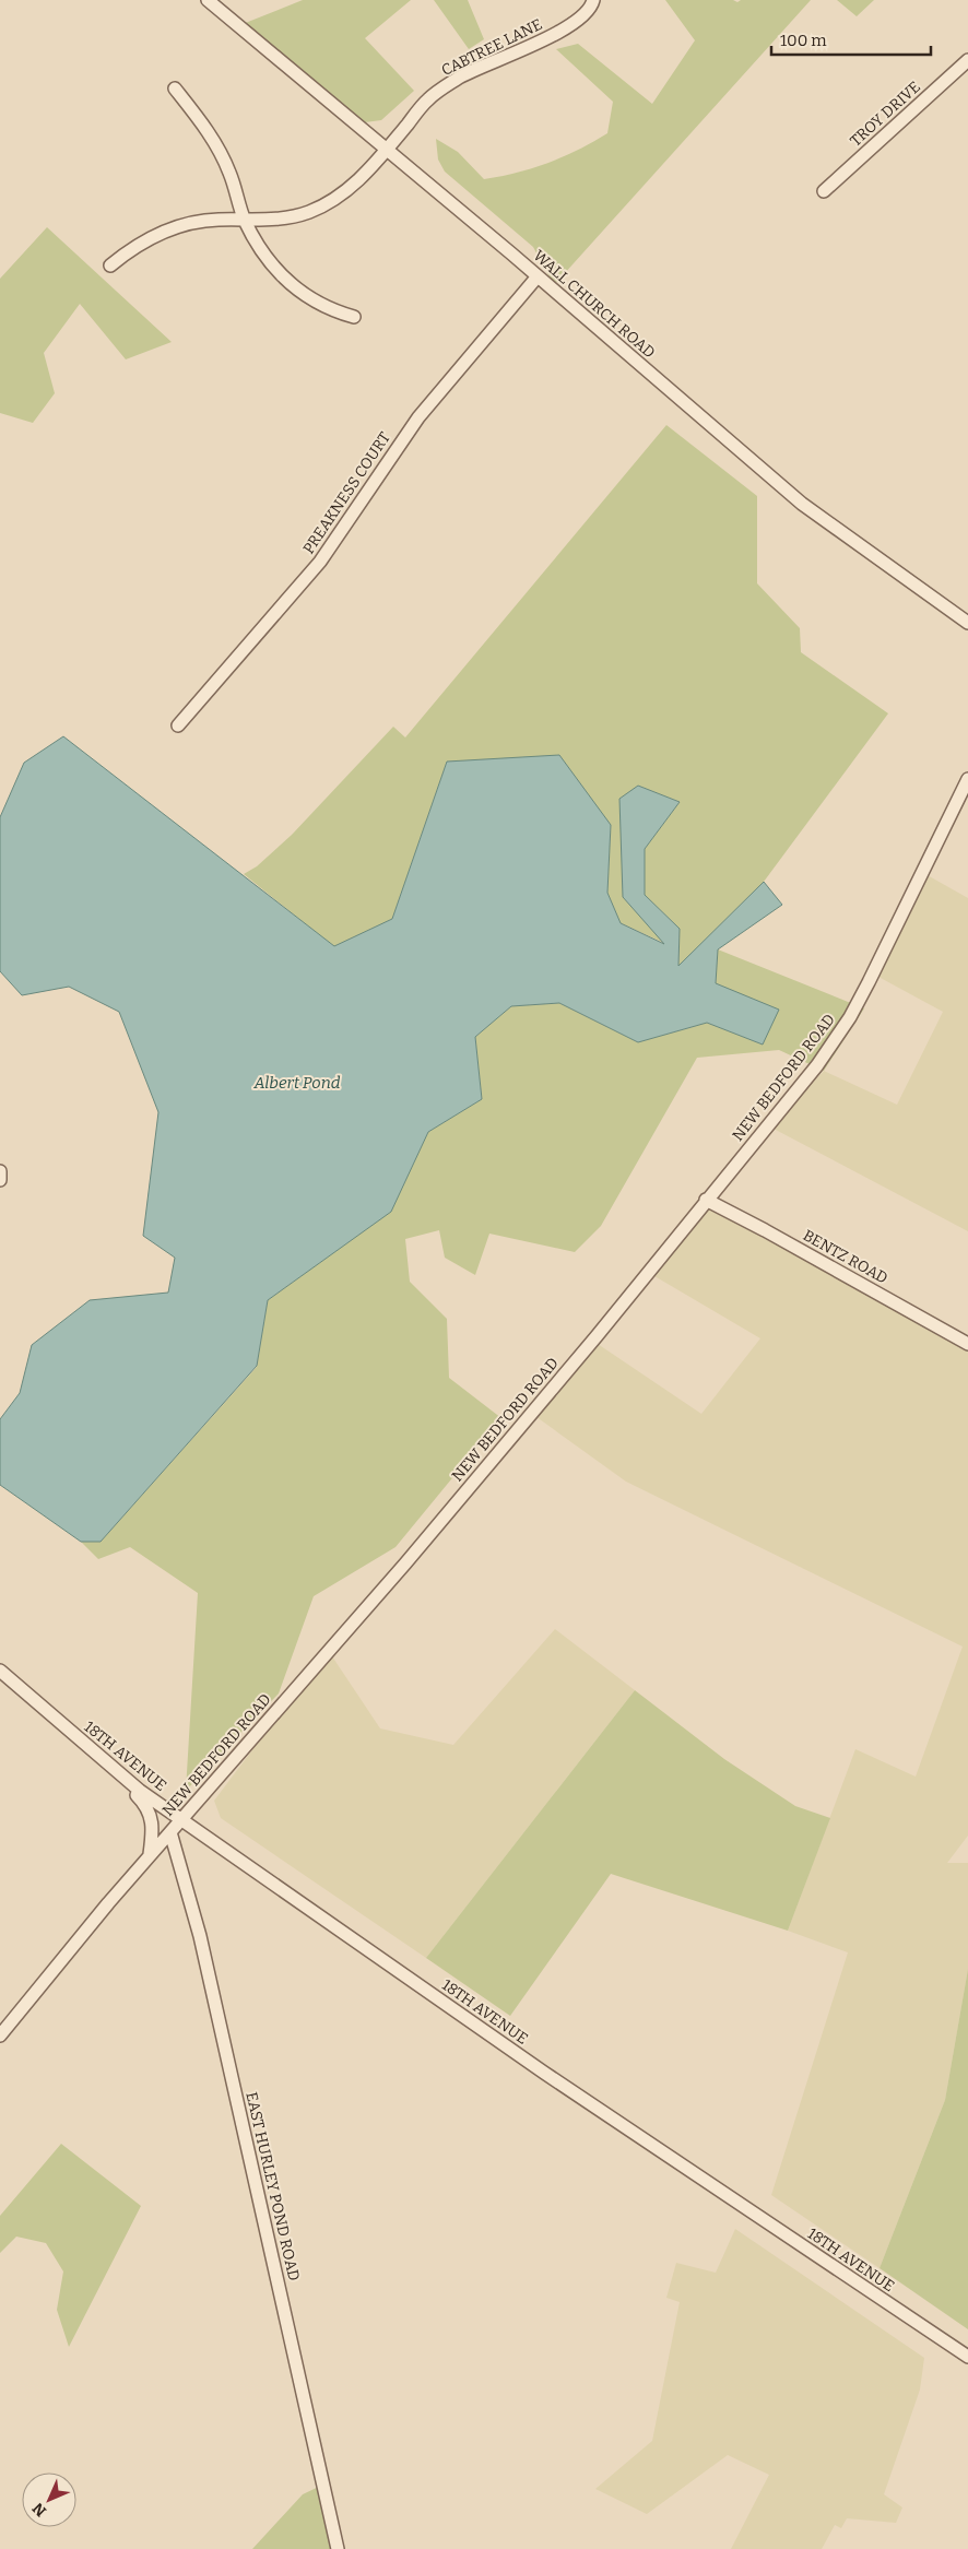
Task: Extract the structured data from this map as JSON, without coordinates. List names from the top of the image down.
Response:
{
  "streets": {
    "street": [
      "CABTREE LANE",
      "TROY DRIVE",
      "WALL CHURCH ROAD",
      "PREAKNESS COURT",
      "NEW BEDFORD ROAD",
      "BENTZ ROAD",
      "18TH AVENUE",
      "EAST HURLEY POND ROAD"
    ]
  },
  "crossings": [
    ["CABTREE LANE", "WALL CHURCH ROAD"],
    ["WALL CHURCH ROAD", "PREAKNESS COURT"],
    ["NEW BEDFORD ROAD", "BENTZ ROAD"],
    ["NEW BEDFORD ROAD", "18TH AVENUE"],
    ["NEW BEDFORD ROAD", "EAST HURLEY POND ROAD"]
  ],
  "water": ["Albert Pond"],
  "scale_bar": "100 m",
  "north": "bottom left"
}
